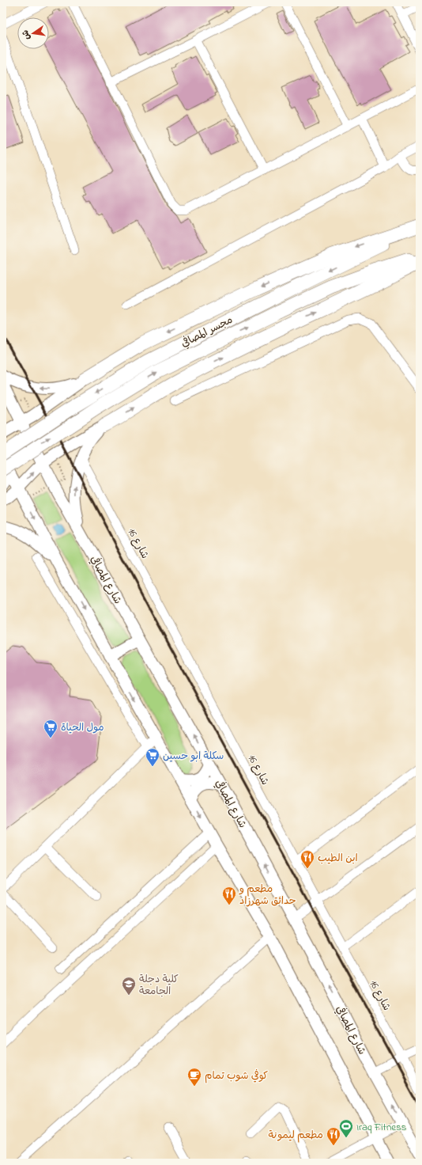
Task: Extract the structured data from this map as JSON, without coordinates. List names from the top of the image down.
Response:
{
  "streets": {
    "highway": ["مجسر المصافي"],
    "main road": ["شارع المصافي"],
    "street": ["شارع 16"]
  },
  "places": {
    "supermarket": ["مول الحياة", "سكلة ابو حسين"],
    "restaurant": ["ابن الطيب", "مطعم و حدائق شهرزاد", "مطعم ليمونة"],
    "school or university": ["كلية دجلة الجامعة"],
    "cafe": ["كوفي شوب تمام"],
    "sports": ["Iraq Fitness"]
  },
  "north": "left"
}
